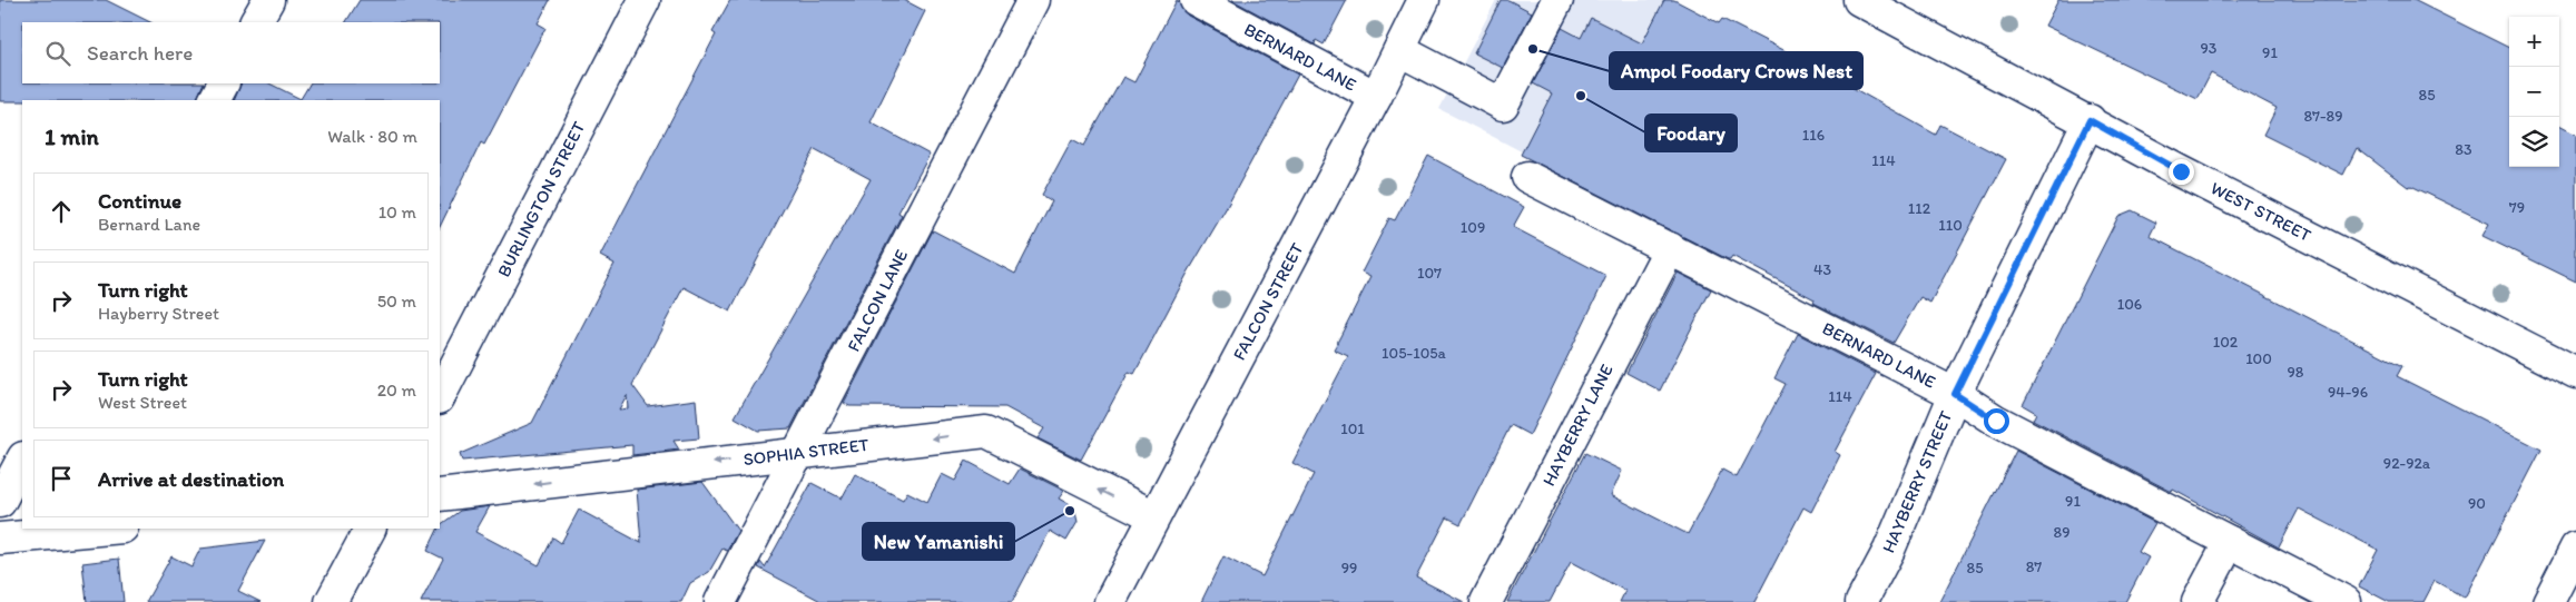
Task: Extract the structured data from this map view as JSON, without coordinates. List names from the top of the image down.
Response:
{
  "streets": {
    "street": [
      "BERNARD LANE",
      "BURLINGTON STREET",
      "WEST STREET",
      "FALCON LANE",
      "FALCON STREET",
      "HAYBERRY LANE",
      "SOPHIA STREET",
      "HAYBERRY STREET"
    ]
  },
  "crossings": [
    ["BERNARD LANE", "FALCON STREET"],
    ["BERNARD LANE", "HAYBERRY LANE"],
    ["BERNARD LANE", "HAYBERRY STREET"],
    ["WEST STREET", "HAYBERRY STREET"],
    ["FALCON LANE", "SOPHIA STREET"],
    ["FALCON STREET", "SOPHIA STREET"]
  ],
  "one_way": ["SOPHIA STREET"],
  "places": ["Ampol Foodary Crows Nest", "Foodary", "New Yamanishi"],
  "house_numbers": [
    "93",
    "91",
    "85",
    "87-89",
    "116",
    "83",
    "114",
    "79",
    "112",
    "110",
    "109",
    "43",
    "107",
    "106",
    "102",
    "105-105a",
    "100",
    "98",
    "94-96",
    "114",
    "101",
    "92-92a",
    "91",
    "90",
    "89",
    "87",
    "99",
    "85"
  ],
  "page": {
    "map_buttons": ["+", "−"],
    "search": "Search here",
    "heading": ["1 min", "Walk · 80 m"],
    "list": [
      ["Continue", "Bernard Lane", "10 m"],
      ["Turn right", "Hayberry Street", "50 m"],
      ["Turn right", "West Street", "20 m"],
      "Arrive at destination"
    ]
  }
}
